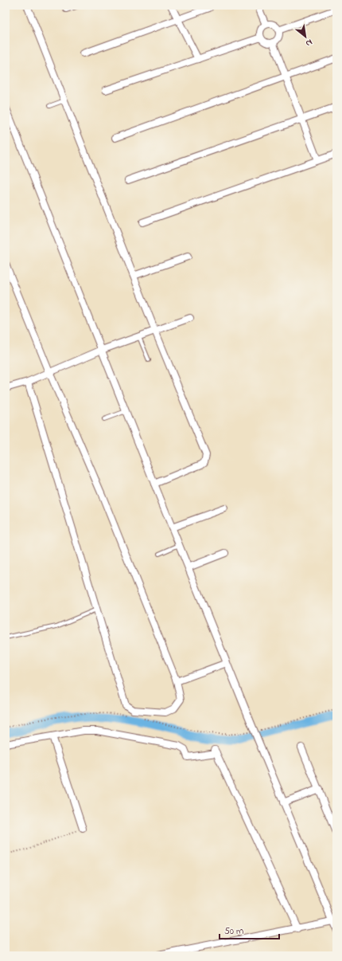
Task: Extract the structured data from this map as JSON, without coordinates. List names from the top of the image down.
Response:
{
  "scale_bar": "50 m",
  "north": "bottom right"
}
